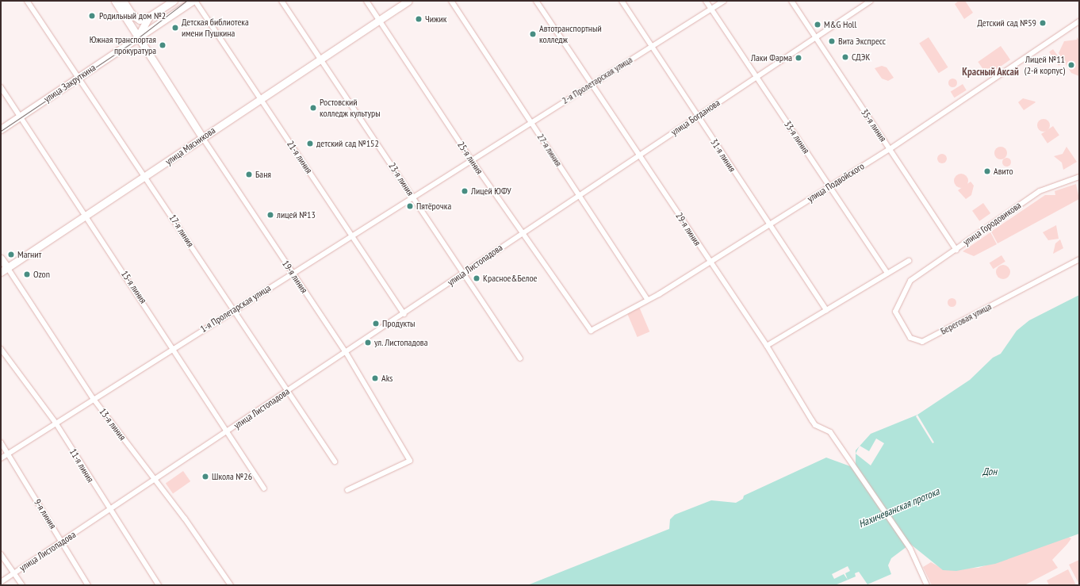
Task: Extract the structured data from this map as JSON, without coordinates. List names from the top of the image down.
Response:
{
  "streets": {
    "main road": [
      "улица Закруткина",
      "улица Мясникова",
      "19-я линия",
      "13-я линия"
    ],
    "street": [
      "2-я Пролетарская улица",
      "улица Богданова",
      "35-я линия",
      "33-я линия",
      "27-я линия",
      "31-я линия",
      "21-я линия",
      "25-я линия",
      "23-я линия",
      "улица Подвойского",
      "улица Городовикова",
      "29-я линия",
      "17-я линия",
      "улица Листопадова",
      "15-я линия",
      "1-я Пролетарская улица",
      "Береговая улица",
      "11-я линия",
      "9-я линия"
    ]
  },
  "crossings": [
    ["2-я Пролетарская улица", "33-я линия"],
    ["2-я Пролетарская улица", "27-я линия"],
    ["2-я Пролетарская улица", "31-я линия"],
    ["2-я Пролетарская улица", "25-я линия"],
    ["2-я Пролетарская улица", "29-я линия"],
    ["2-я Пролетарская улица", "1-я Пролетарская улица"],
    ["улица Закруткина", "17-я линия"],
    ["улица Закруткина", "19-я линия"],
    ["улица Закруткина", "15-я линия"],
    ["улица Богданова", "35-я линия"],
    ["улица Богданова", "33-я линия"],
    ["улица Богданова", "27-я линия"],
    ["улица Богданова", "31-я линия"],
    ["улица Богданова", "25-я линия"],
    ["улица Богданова", "29-я линия"],
    ["улица Богданова", "улица Листопадова"],
    ["35-я линия", "улица Подвойского"],
    ["35-я линия", "улица Городовикова"],
    ["33-я линия", "улица Подвойского"],
    ["улица Мясникова", "21-я линия"],
    ["улица Мясникова", "25-я линия"],
    ["улица Мясникова", "23-я линия"],
    ["улица Мясникова", "17-я линия"],
    ["улица Мясникова", "19-я линия"],
    ["улица Мясникова", "15-я линия"],
    ["улица Мясникова", "13-я линия"],
    ["27-я линия", "улица Подвойского"],
    ["31-я линия", "улица Подвойского"],
    ["21-я линия", "улица Листопадова"],
    ["21-я линия", "1-я Пролетарская улица"],
    ["25-я линия", "улица Подвойского"],
    ["25-я линия", "улица Листопадова"],
    ["25-я линия", "1-я Пролетарская улица"],
    ["23-я линия", "улица Листопадова"],
    ["23-я линия", "1-я Пролетарская улица"],
    ["улица Подвойского", "29-я линия"],
    ["улица Городовикова", "Береговая улица"],
    ["17-я линия", "улица Листопадова"],
    ["17-я линия", "1-я Пролетарская улица"],
    ["улица Листопадова", "19-я линия"],
    ["улица Листопадова", "15-я линия"],
    ["улица Листопадова", "13-я линия"],
    ["улица Листопадова", "11-я линия"],
    ["улица Листопадова", "9-я линия"],
    ["19-я линия", "1-я Пролетарская улица"],
    ["15-я линия", "1-я Пролетарская улица"],
    ["1-я Пролетарская улица", "13-я линия"],
    ["1-я Пролетарская улица", "11-я линия"],
    ["1-я Пролетарская улица", "9-я линия"]
  ],
  "districts": ["Красный Аксай"],
  "water": ["Дон", "Нахичеванская протока"],
  "places": [
    "Родильный дом №2",
    "Чижик",
    "Детский сад №59",
    "M&G Holl",
    "Детская библиотека имени Пушкина",
    "Автотранспортный колледж",
    "Вита Экспресс",
    "Южная транспортая прокуратура",
    "СДЭК",
    "Лаки Фарма",
    "Лицей №11 (2-й корпус)",
    "Ростовский колледж культуры",
    "детский сад №152",
    "Авито",
    "Баня",
    "Лицей ЮФУ",
    "Пятёрочка",
    "лицей №13",
    "Магнит",
    "Ozon",
    "Красное&Белое",
    "Продукты",
    "ул. Листопадова",
    "Aks",
    "Школа №26"
  ]
}
